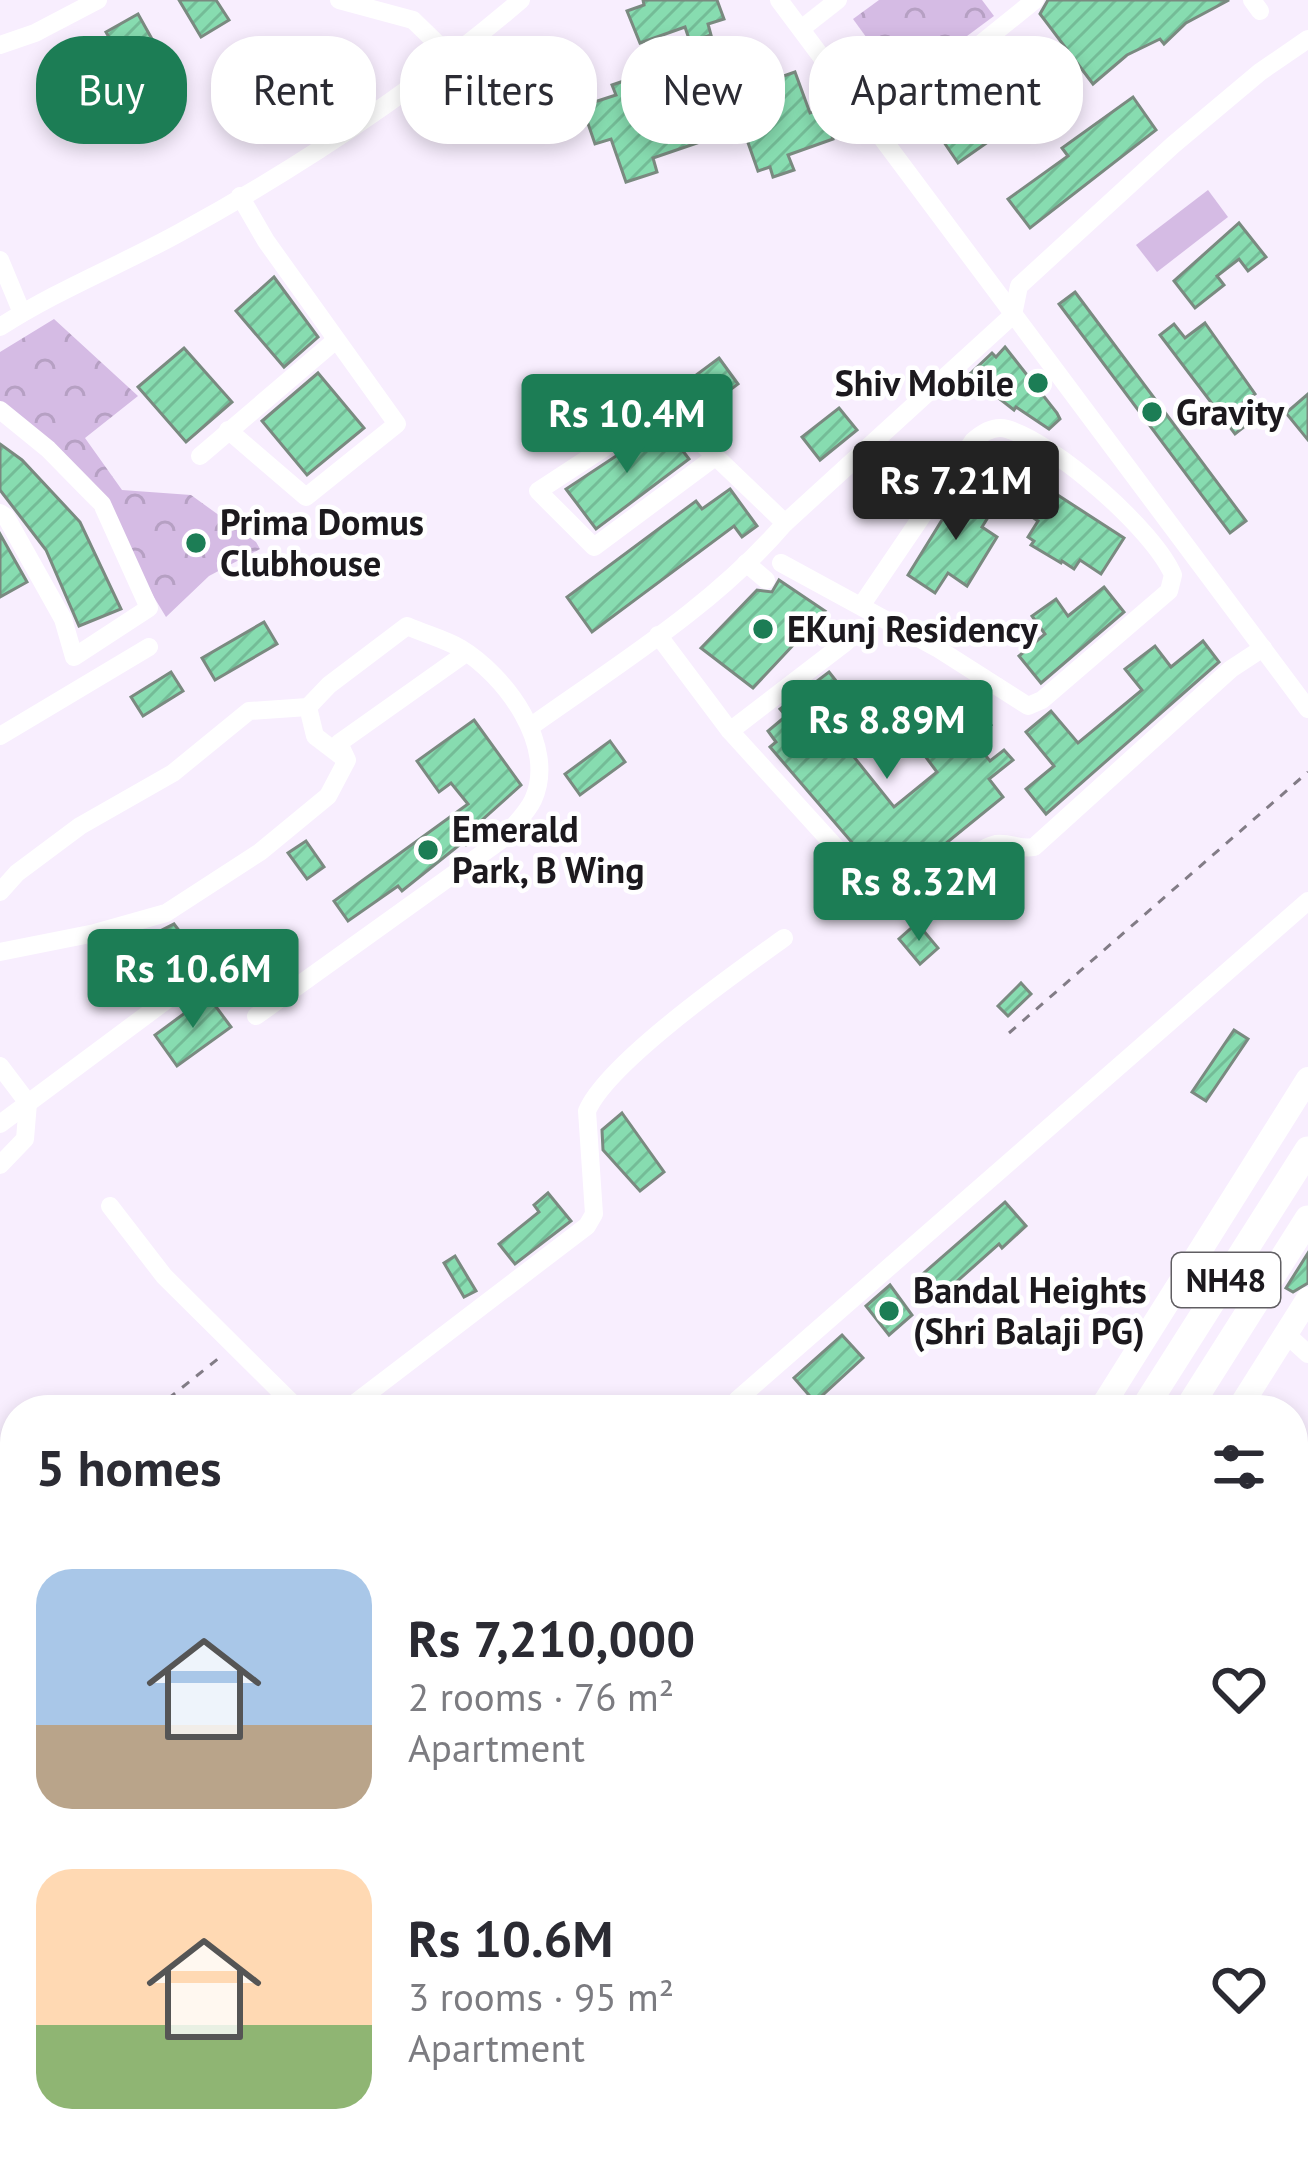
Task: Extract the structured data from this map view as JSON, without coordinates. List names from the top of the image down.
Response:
{
  "streets": {
    "highway": ["NH48"]
  },
  "places": [
    "Shiv Mobile",
    "Gravity",
    "Prima Domus Clubhouse",
    "EKunj Residency",
    "Emerald Park, B Wing",
    "Bandal Heights (Shri Balaji PG)"
  ],
  "page": {
    "chip": [
      "Buy",
      "Rent",
      "Filters",
      "New",
      "Apartment"
    ],
    "price": [
      "Rs 10.4M",
      "Rs 7.21M",
      "Rs 8.89M",
      "Rs 8.32M",
      "Rs 10.6M"
    ],
    "heading": "5 homes",
    "list": [
      {
        "name": "Rs 7,210,000",
        "note": "2 rooms · 76 m² · Apartment"
      },
      {
        "name": "Rs 10.6M",
        "note": "3 rooms · 95 m² · Apartment"
      }
    ]
  }
}
